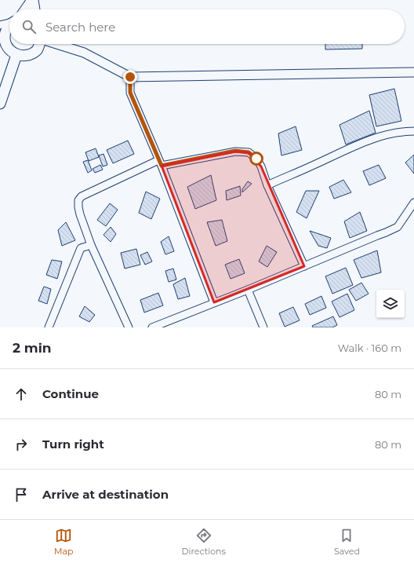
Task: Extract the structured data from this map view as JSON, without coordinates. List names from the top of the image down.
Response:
{
  "page": {
    "search": "Search here",
    "heading": ["2 min", "Walk · 160 m"],
    "list": [
      ["Continue", "80 m"],
      ["Turn right", "80 m"],
      "Arrive at destination"
    ],
    "nav": ["Map", "Directions", "Saved"]
  }
}
